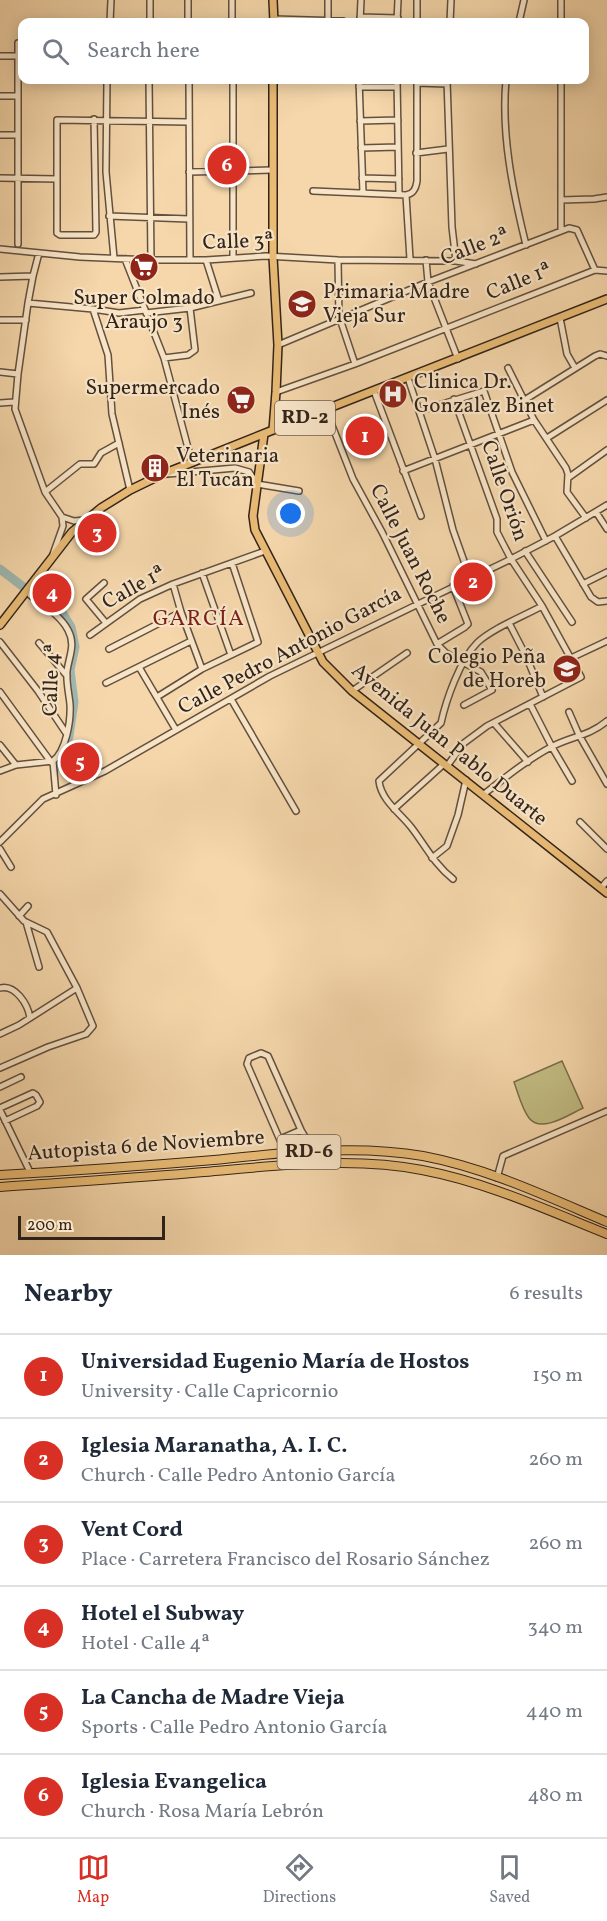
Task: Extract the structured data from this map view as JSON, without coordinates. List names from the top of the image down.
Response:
{
  "streets": {
    "highway": ["Autopista 6 de Noviembre", "RD-6"],
    "main road": ["RD-2", "Avenida Juan Pablo Duarte"],
    "street": [
      "Calle 3ª",
      "Calle 2ª",
      "Calle 1ª",
      "Calle Orión",
      "Calle Juan Roche",
      "Calle Pedro Antonio García",
      "Calle 4ª"
    ]
  },
  "crossings": [
    ["Calle 3ª", "Calle 2ª"],
    ["Calle 1ª", "Avenida Juan Pablo Duarte"],
    ["RD-2", "Calle Juan Roche"],
    ["RD-2", "Calle 4ª"],
    ["RD-2", "Avenida Juan Pablo Duarte"],
    ["Calle Orión", "Calle Pedro Antonio García"],
    ["Calle Juan Roche", "Calle Pedro Antonio García"],
    ["Calle Pedro Antonio García", "Avenida Juan Pablo Duarte"]
  ],
  "districts": ["GARCÍA"],
  "places": {
    "supermarket": ["Super Colmado Araujo 3", "Supermercado Inés"],
    "school or university": ["Primaria Madre Vieja Sur", "Colegio Peña de Horeb"],
    "hospital": ["Clinica Dr. Gonzalez Binet"],
    "building": ["Veterinaria El Tucán"]
  },
  "scale_bar": "200 m",
  "page": {
    "search": "Search here",
    "pins": [
      "6",
      "1",
      "3",
      "2",
      "4",
      "5"
    ],
    "scale": "200 m",
    "heading": ["Nearby", "6 results"],
    "list": [
      {
        "mark": "1",
        "name": "Universidad Eugenio María de Hostos",
        "note": "University · Calle Capricornio",
        "value": "150 m"
      },
      {
        "mark": "2",
        "name": "Iglesia Maranatha, A. I. C.",
        "note": "Church · Calle Pedro Antonio García",
        "value": "260 m"
      },
      {
        "mark": "3",
        "name": "Vent Cord",
        "note": "Place · Carretera Francisco del Rosario Sánchez",
        "value": "260 m"
      },
      {
        "mark": "4",
        "name": "Hotel el Subway",
        "note": "Hotel · Calle 4ª",
        "value": "340 m"
      },
      {
        "mark": "5",
        "name": "La Cancha de Madre Vieja",
        "note": "Sports · Calle Pedro Antonio García",
        "value": "440 m"
      },
      {
        "mark": "6",
        "name": "Iglesia Evangelica",
        "note": "Church · Rosa María Lebrón",
        "value": "480 m"
      }
    ],
    "nav": ["Map", "Directions", "Saved"]
  }
}
